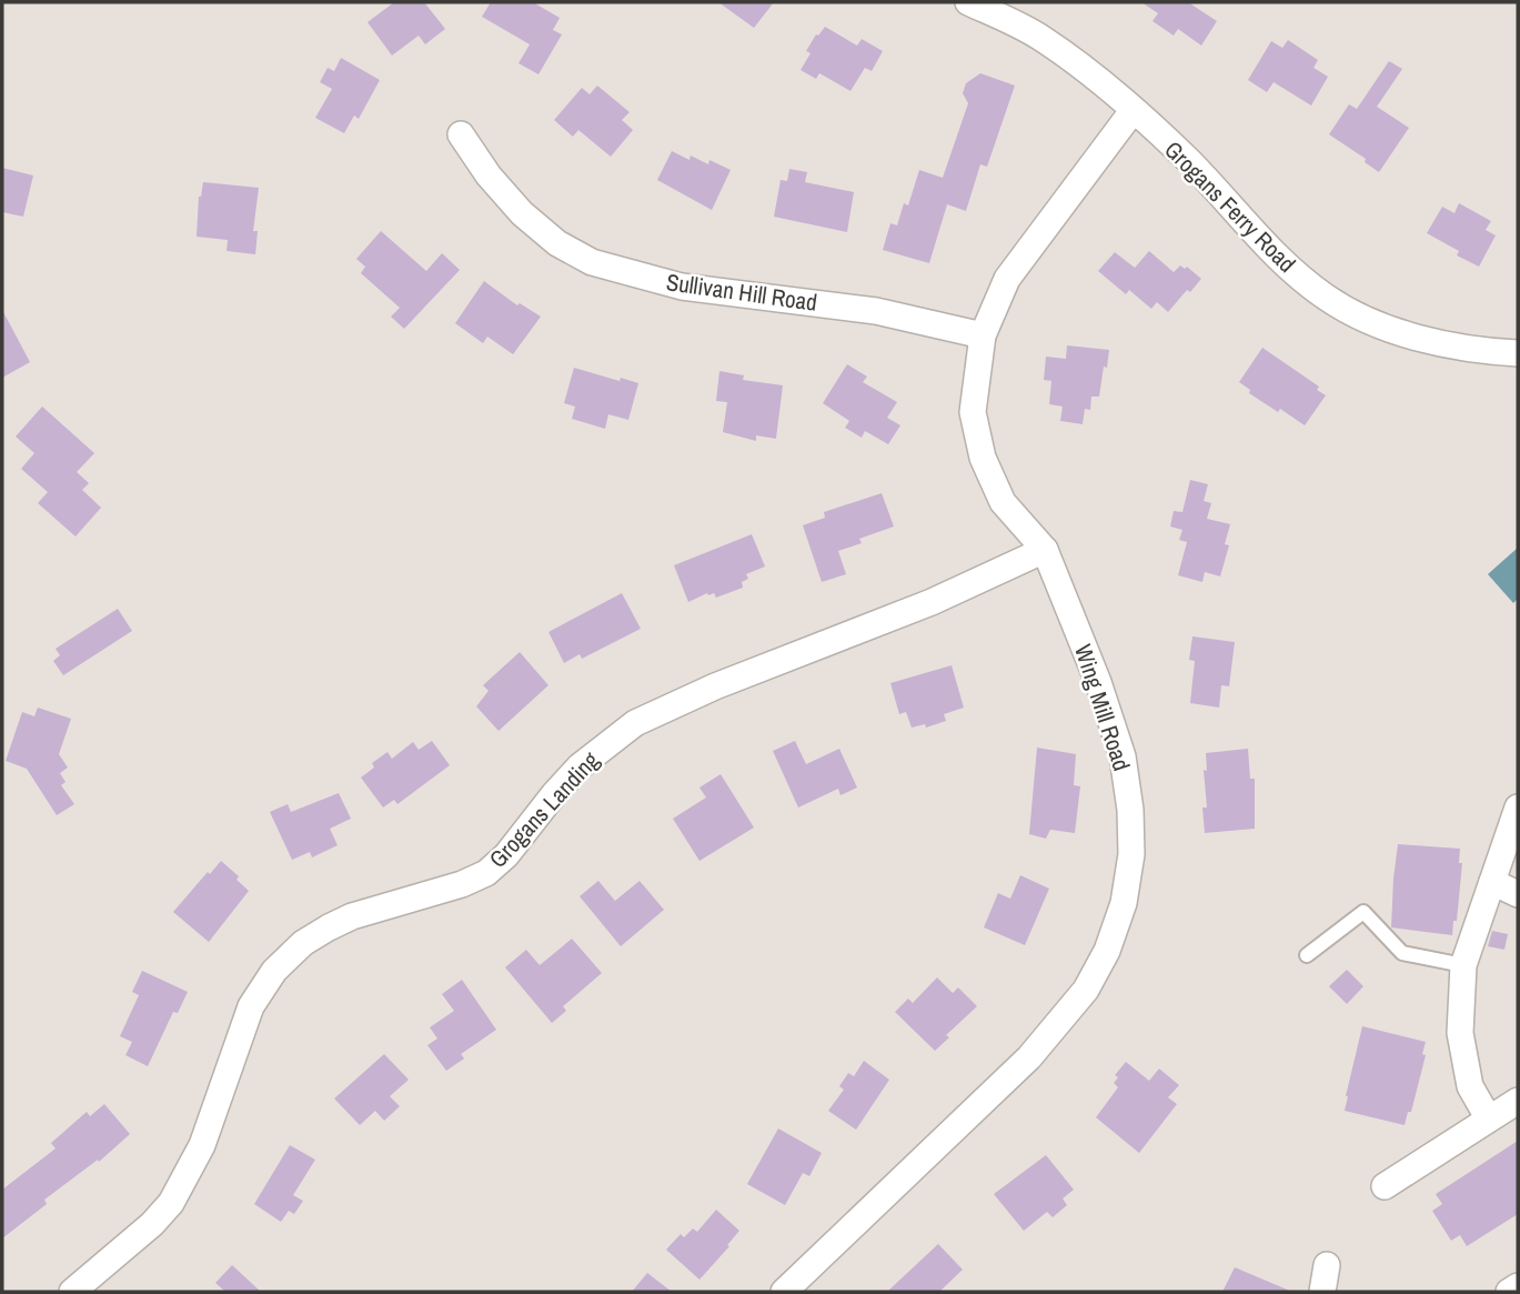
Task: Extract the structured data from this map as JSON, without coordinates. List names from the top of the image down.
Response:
{
  "streets": {
    "street": [
      "Grogans Ferry Road",
      "Sullivan Hill Road",
      "Wing Mill Road",
      "Grogans Landing"
    ]
  },
  "crossings": [
    ["Grogans Ferry Road", "Wing Mill Road"],
    ["Sullivan Hill Road", "Wing Mill Road"],
    ["Wing Mill Road", "Grogans Landing"]
  ]
}
